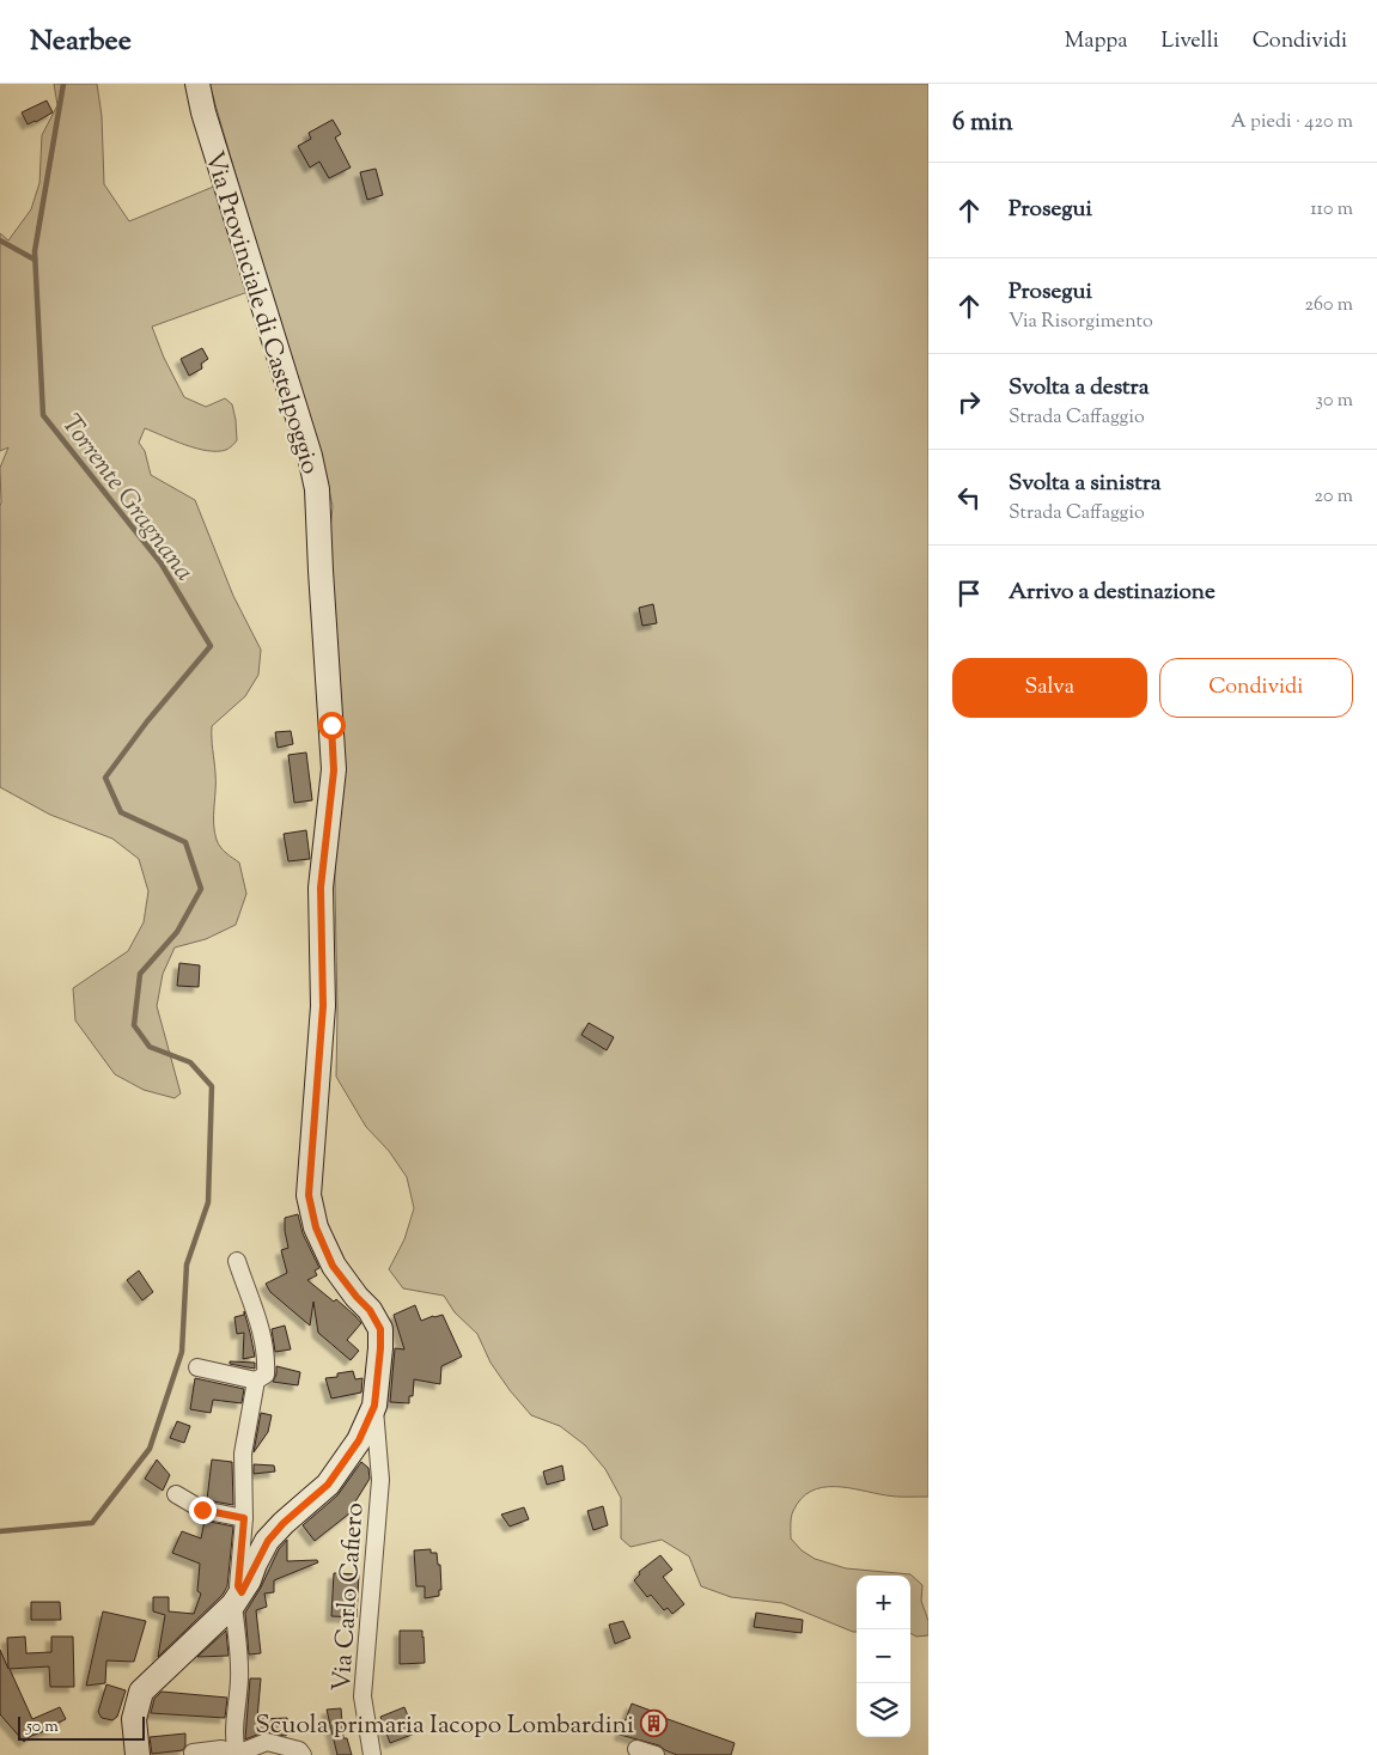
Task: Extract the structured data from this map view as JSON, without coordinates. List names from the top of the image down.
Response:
{
  "streets": {
    "main road": ["Via Provinciale di Castelpoggio"],
    "street": ["Via Carlo Cafiero"]
  },
  "crossings": [
    ["Via Provinciale di Castelpoggio", "Via Carlo Cafiero"]
  ],
  "water": ["Torrente Gragnana"],
  "places": {
    "building": ["Scuola primaria Iacopo Lombardini"]
  },
  "scale_bar": "50 m",
  "page": {
    "header": "Nearbee",
    "nav": ["Mappa", "Livelli", "Condividi"],
    "heading": ["6 min", "A piedi · 420 m"],
    "list": [
      ["Prosegui", "110 m"],
      ["Prosegui", "Via Risorgimento", "260 m"],
      ["Svolta a destra", "Strada Caffaggio", "30 m"],
      ["Svolta a sinistra", "Strada Caffaggio", "20 m"],
      "Arrivo a destinazione"
    ],
    "buttons": ["Salva", "Condividi"],
    "map_buttons": ["+", "−"],
    "scale": "50 m"
  }
}
